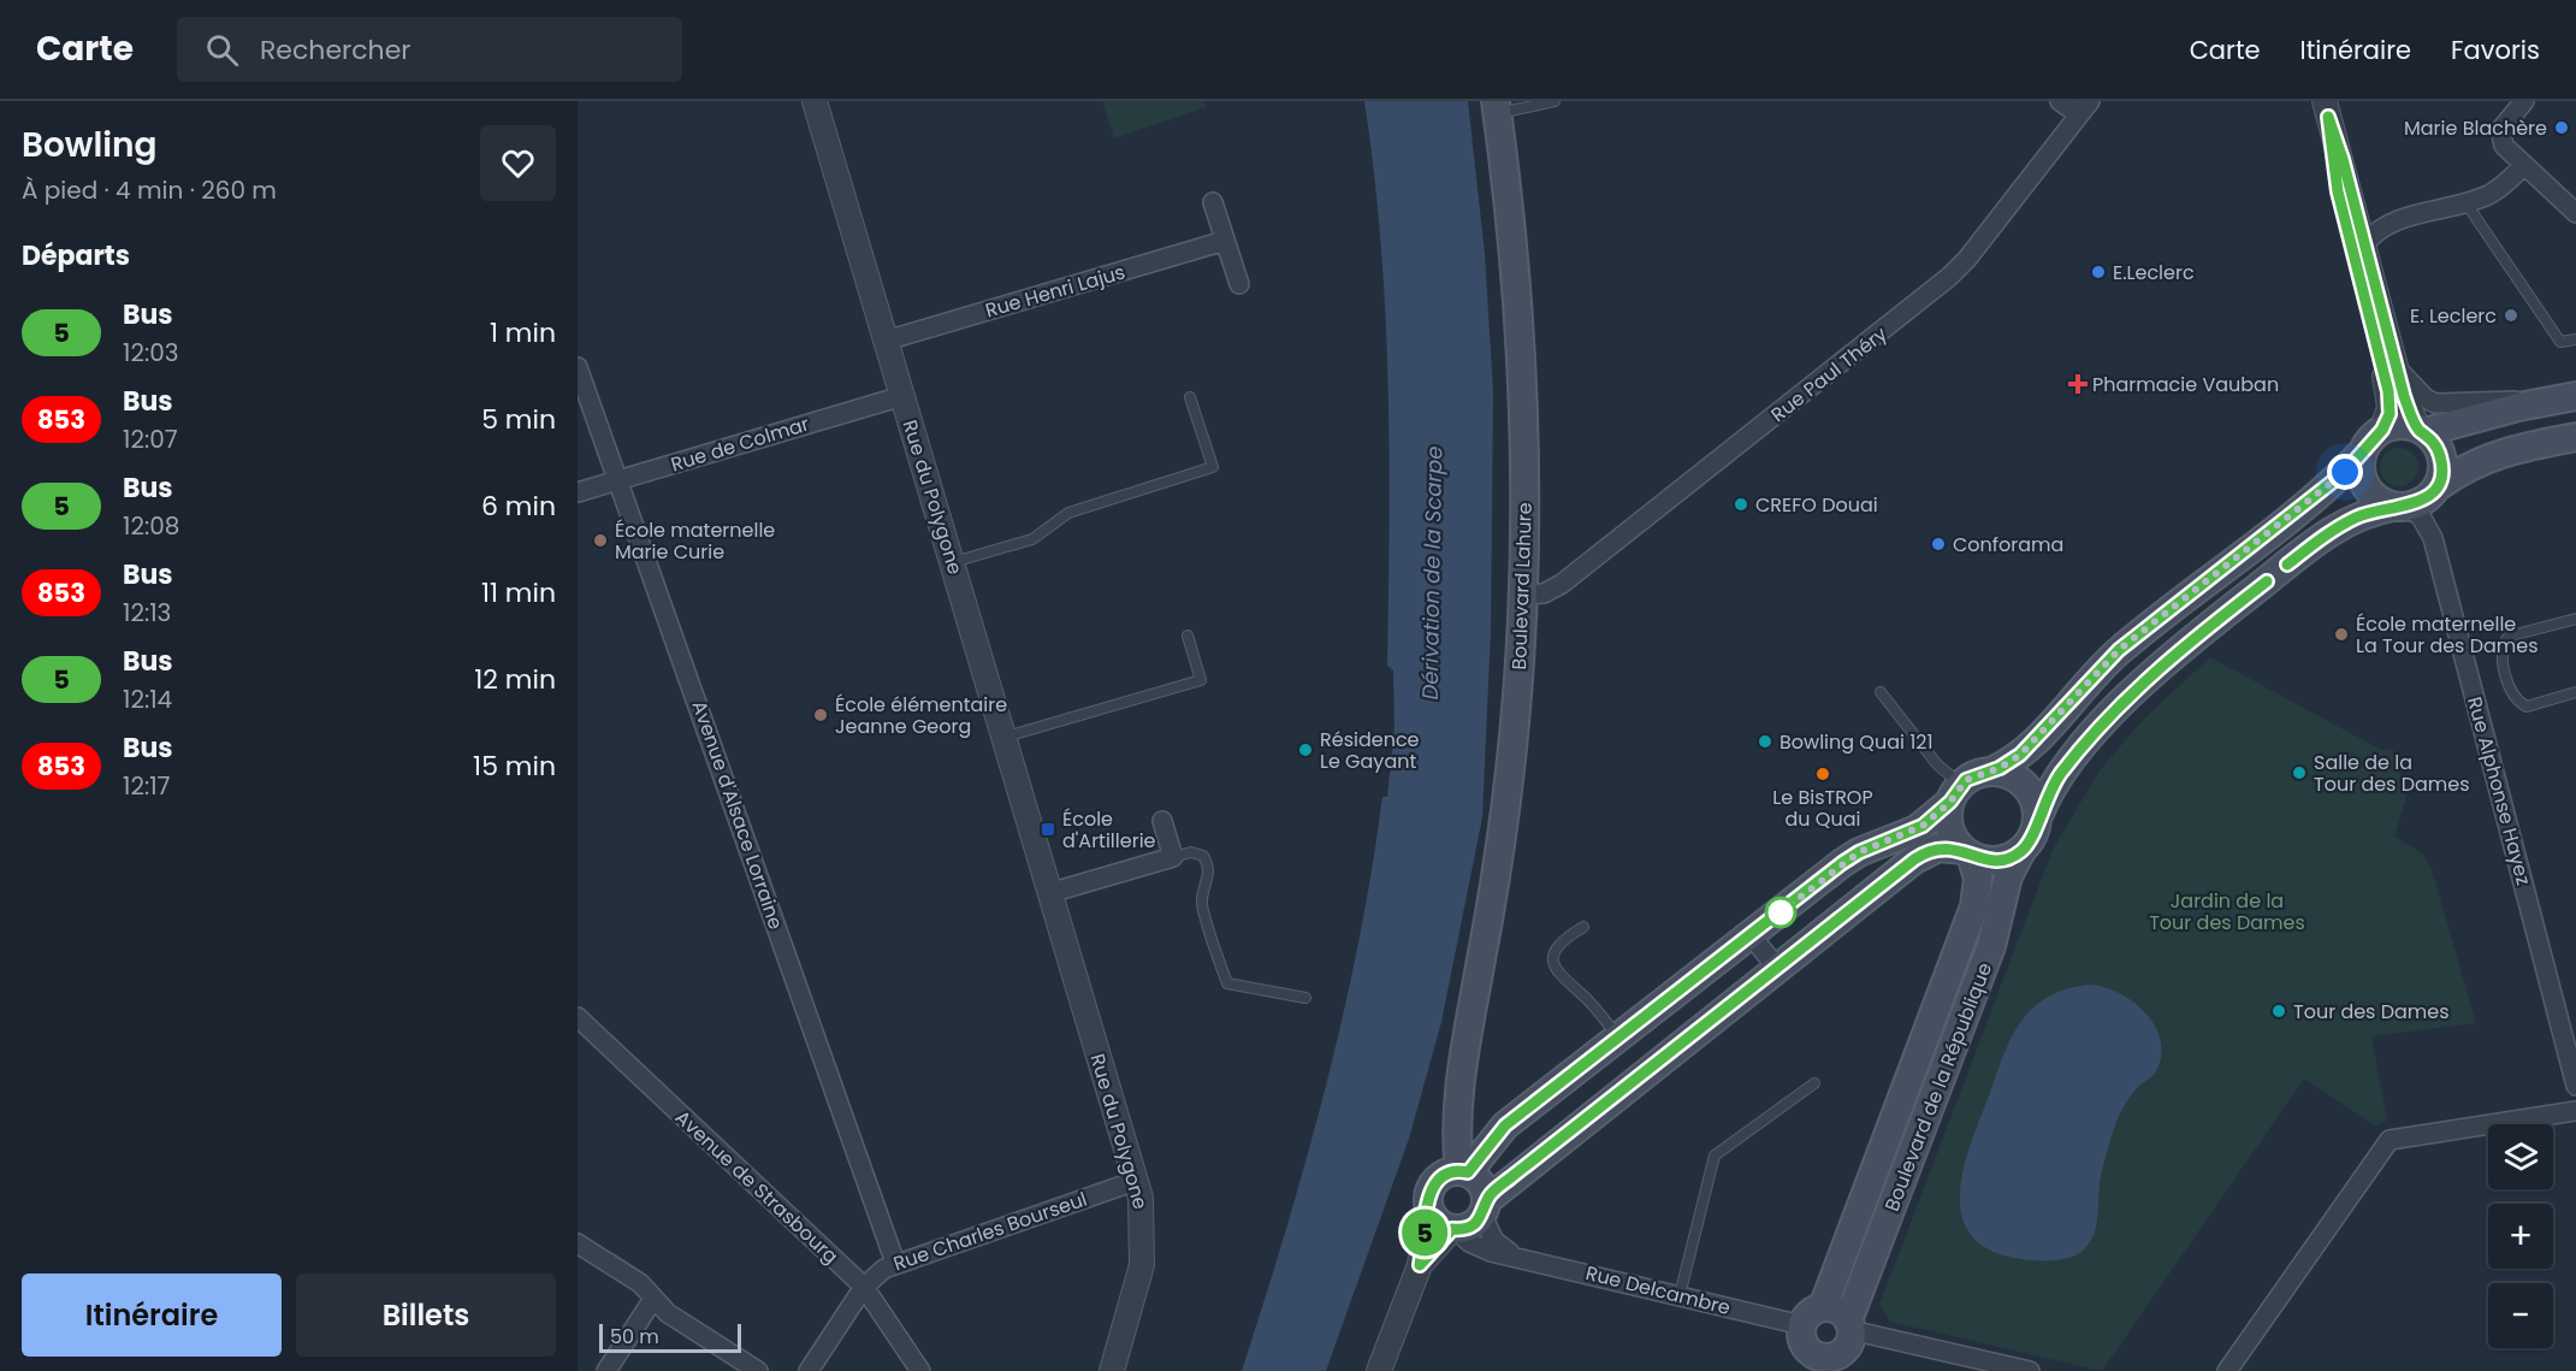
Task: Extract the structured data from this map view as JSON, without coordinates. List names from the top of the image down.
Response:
{
  "streets": {
    "main road": ["Boulevard Lahure", "Boulevard de la République"],
    "street": [
      "Rue Henri Lajus",
      "Rue Paul Théry",
      "Rue de Colmar",
      "Rue du Polygone",
      "Rue Alphonse Hayez",
      "Avenue d'Alsace Lorraine",
      "Avenue de Strasbourg",
      "Rue Charles Bourseul",
      "Rue Delcambre"
    ]
  },
  "crossings": [
    ["Rue Henri Lajus", "Rue du Polygone"],
    ["Rue Paul Théry", "Boulevard Lahure"],
    ["Rue de Colmar", "Rue du Polygone"],
    ["Rue de Colmar", "Avenue d'Alsace Lorraine"],
    ["Rue du Polygone", "Rue Charles Bourseul"],
    ["Boulevard Lahure", "Rue Delcambre"],
    ["Avenue d'Alsace Lorraine", "Rue Charles Bourseul"],
    ["Boulevard de la République", "Rue Delcambre"],
    ["Avenue de Strasbourg", "Rue Charles Bourseul"]
  ],
  "water": ["Dérivation de la Scarpe"],
  "parks": ["Jardin de la Tour des Dames"],
  "places": {
    "other": [
      "Marie Blachère",
      "E.Leclerc",
      "E. Leclerc",
      "CREFO Douai",
      "École maternelle Marie Curie",
      "Conforama",
      "École maternelle La Tour des Dames",
      "École élémentaire Jeanne Georg",
      "Bowling Quai 121",
      "Résidence Le Gayant",
      "Salle de la Tour des Dames",
      "Le BisTROP du Quai",
      "Tour des Dames"
    ],
    "health": ["Pharmacie Vauban"],
    "transit": ["École d'Artillerie"]
  },
  "lines": ["bus line 5"],
  "scale_bar": "50 m",
  "page": {
    "header": "Carte",
    "search": "Rechercher",
    "nav": ["Carte", "Itinéraire", "Favoris"],
    "heading": [
      ["Bowling", "À pied · 4 min · 260 m"],
      "Départs"
    ],
    "on_map": "5",
    "list": [
      {
        "mark": "5",
        "name": "Bus",
        "note": "12:03",
        "value": "1 min"
      },
      {
        "mark": "853",
        "name": "Bus",
        "note": "12:07",
        "value": "5 min"
      },
      {
        "mark": "5",
        "name": "Bus",
        "note": "12:08",
        "value": "6 min"
      },
      {
        "mark": "853",
        "name": "Bus",
        "note": "12:13",
        "value": "11 min"
      },
      {
        "mark": "5",
        "name": "Bus",
        "note": "12:14",
        "value": "12 min"
      },
      {
        "mark": "853",
        "name": "Bus",
        "note": "12:17",
        "value": "15 min"
      }
    ],
    "map_buttons": ["+", "−"],
    "buttons": ["Itinéraire", "Billets"],
    "scale": "50 m"
  }
}
